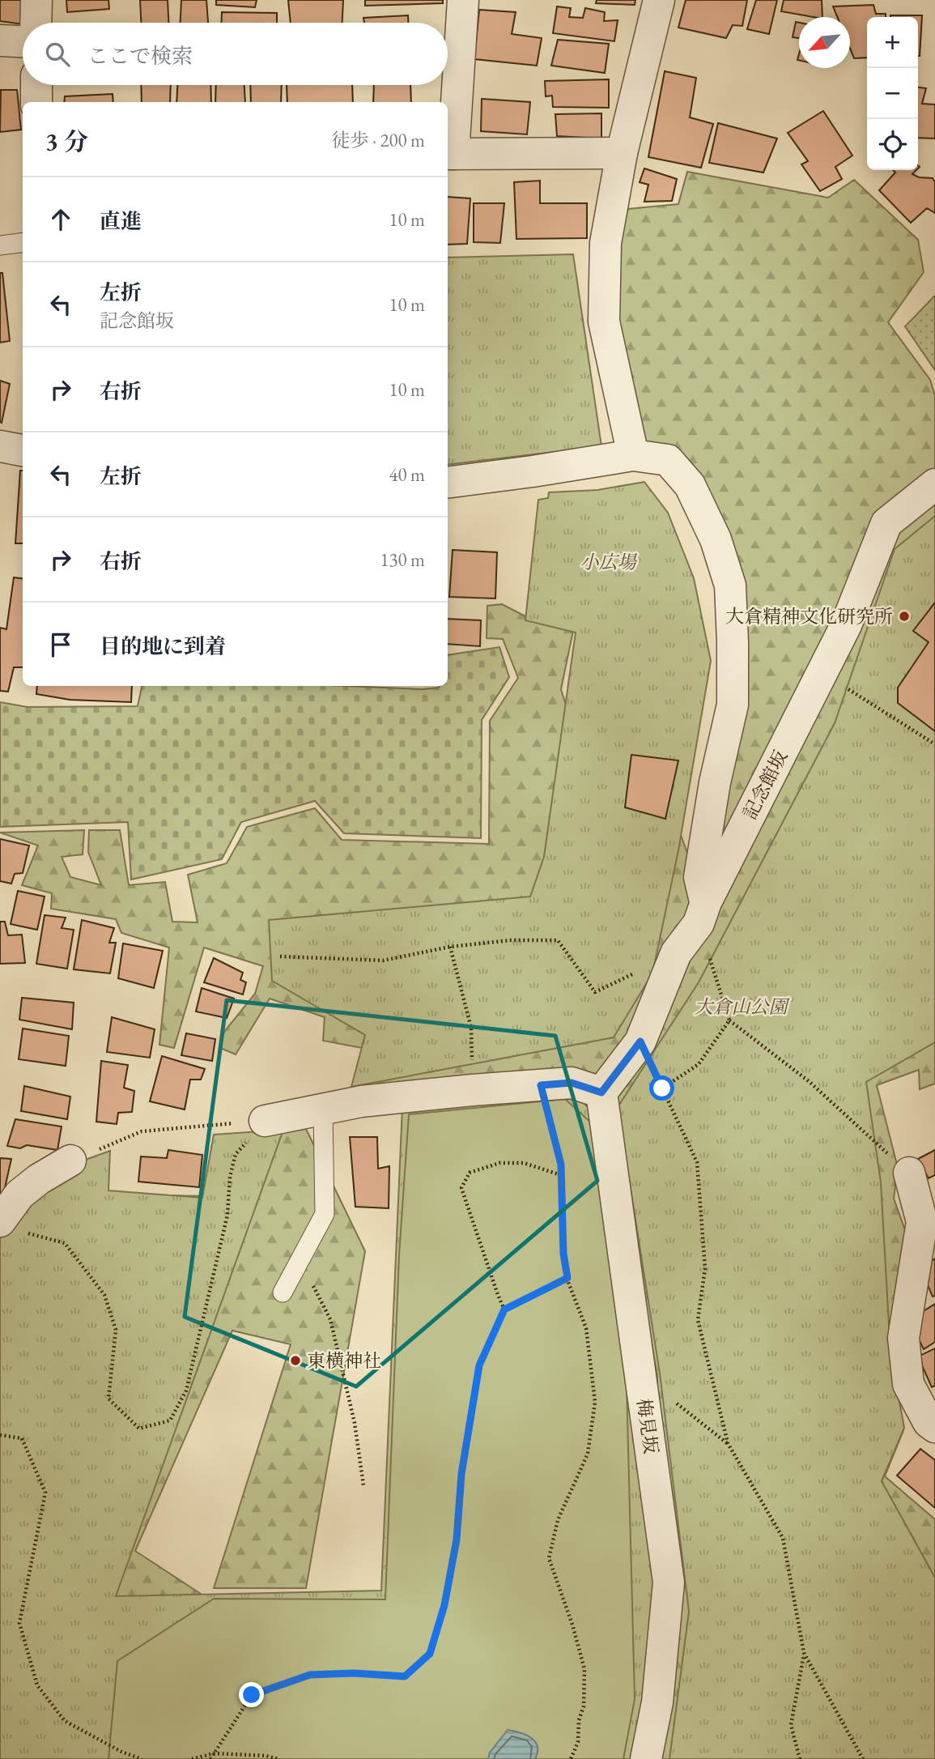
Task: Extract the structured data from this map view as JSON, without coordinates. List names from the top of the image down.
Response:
{
  "streets": {
    "street": ["記念館坂", "梅見坂"]
  },
  "crossings": [
    ["記念館坂", "梅見坂"]
  ],
  "parks": ["小広場", "大倉山公園"],
  "places": ["大倉精神文化研究所", "東横神社"],
  "north": "bottom left",
  "page": {
    "map_buttons": ["+", "−"],
    "search": "ここで検索",
    "heading": ["3 分", "徒歩 · 200 m"],
    "list": [
      ["直進", "10 m"],
      ["左折", "記念館坂", "10 m"],
      ["右折", "10 m"],
      ["左折", "40 m"],
      ["右折", "130 m"],
      "目的地に到着"
    ]
  }
}
